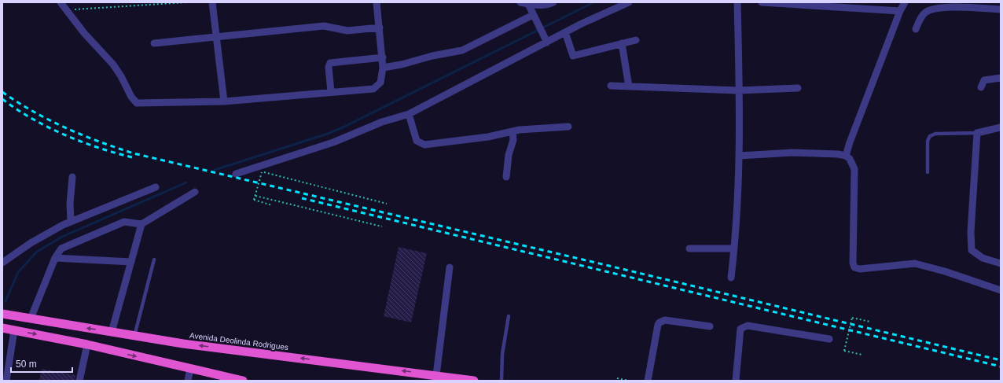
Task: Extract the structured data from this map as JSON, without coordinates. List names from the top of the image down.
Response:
{
  "streets": {
    "highway": ["Avenida Deolinda Rodrigues"]
  },
  "scale_bar": "50 m"
}
